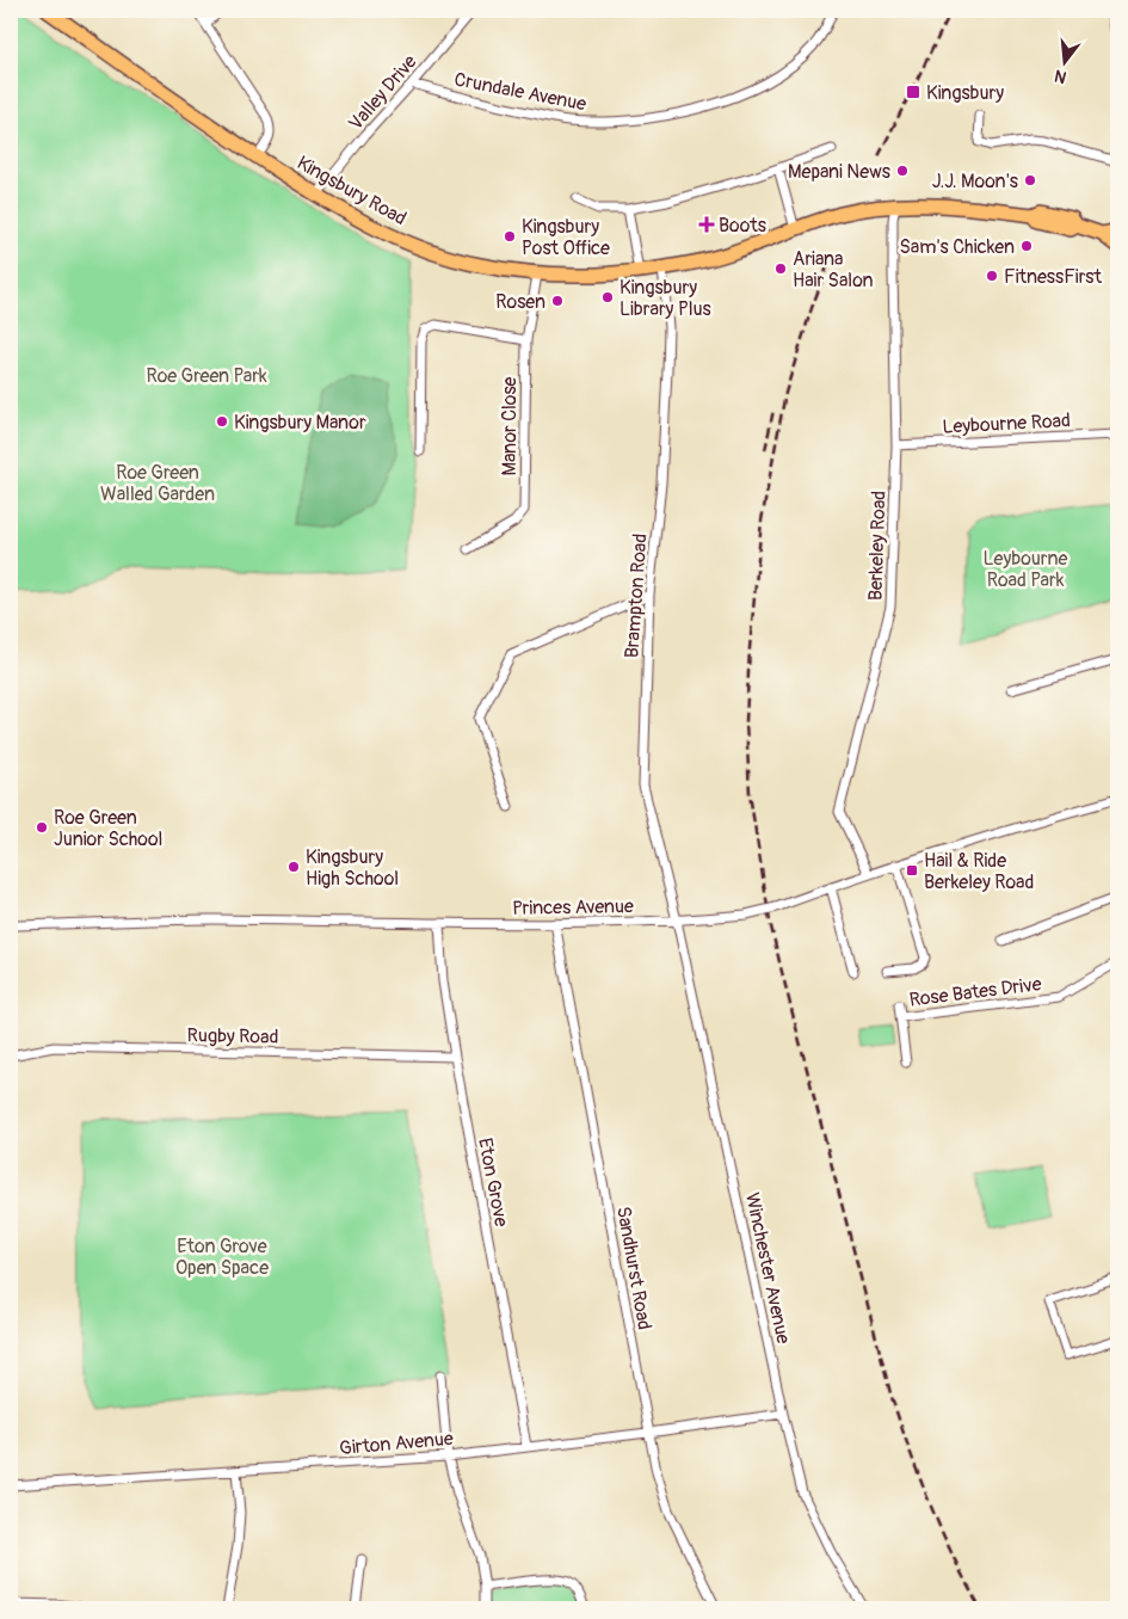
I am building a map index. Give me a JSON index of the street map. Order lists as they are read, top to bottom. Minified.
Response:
{"streets":{"main road":["Kingsbury Road"],"street":["Crundale Avenue","Valley Drive","Leybourne Road","Manor Close","Berkeley Road","Brampton Road","Princes Avenue","Rose Bates Drive","Rugby Road","Eton Grove","Sandhurst Road","Winchester Avenue","Girton Avenue"]},"crossings":[["Crundale Avenue","Valley Drive"],["Valley Drive","Kingsbury Road"],["Kingsbury Road","Manor Close"],["Kingsbury Road","Berkeley Road"],["Kingsbury Road","Brampton Road"],["Leybourne Road","Berkeley Road"],["Berkeley Road","Princes Avenue"],["Brampton Road","Princes Avenue"],["Brampton Road","Winchester Avenue"],["Princes Avenue","Eton Grove"],["Princes Avenue","Sandhurst Road"],["Princes Avenue","Winchester Avenue"],["Rugby Road","Eton Grove"],["Eton Grove","Girton Avenue"],["Sandhurst Road","Girton Avenue"],["Winchester Avenue","Girton Avenue"]],"parks":["Roe Green Park","Roe Green Walled Garden","Leybourne Road Park","Eton Grove Open Space"],"places":{"transit":["Kingsbury","Hail & Ride Berkeley Road"],"other":["Mepani News","J.J. Moon's","Kingsbury Post Office","Sam's Chicken","Ariana Hair Salon","FitnessFirst","Kingsbury Library Plus","Rosen","Kingsbury Manor","Roe Green Junior School","Kingsbury High School"],"health":["Boots"]},"north":"bottom"}
